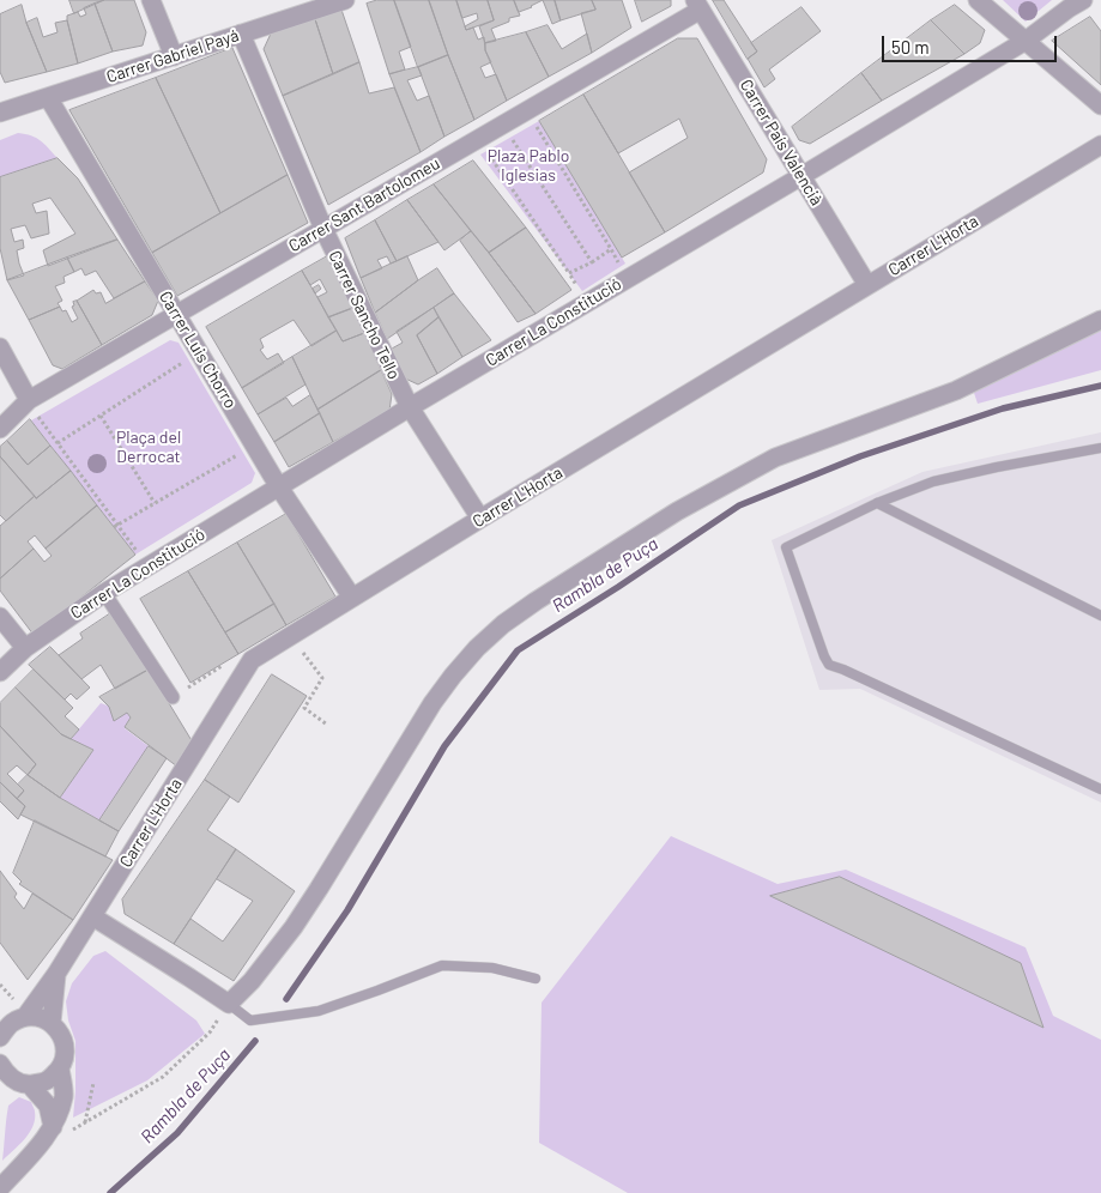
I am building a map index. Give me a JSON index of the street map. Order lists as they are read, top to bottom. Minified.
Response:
{"streets":{"street":["Carrer Gabriel Payá","Carrer País Valencià","Carrer Sant Bartolomeu","Carrer L'Horta","Carrer Sancho Tello","Carrer La Constitució","Carrer Luis Chorro"]},"crossings":[["Carrer Gabriel Payá","Carrer Sancho Tello"],["Carrer Gabriel Payá","Carrer Luis Chorro"],["Carrer País Valencià","Carrer Sant Bartolomeu"],["Carrer País Valencià","Carrer L'Horta"],["Carrer País Valencià","Carrer La Constitució"],["Carrer Sant Bartolomeu","Carrer Sancho Tello"],["Carrer Sant Bartolomeu","Carrer Luis Chorro"],["Carrer L'Horta","Carrer Sancho Tello"],["Carrer L'Horta","Carrer Luis Chorro"],["Carrer Sancho Tello","Carrer La Constitució"],["Carrer La Constitució","Carrer Luis Chorro"]],"water":["Rambla de Puça"],"parks":["Plaza Pablo Iglesias","Plaça del Derrocat"],"scale_bar":"50 m"}
